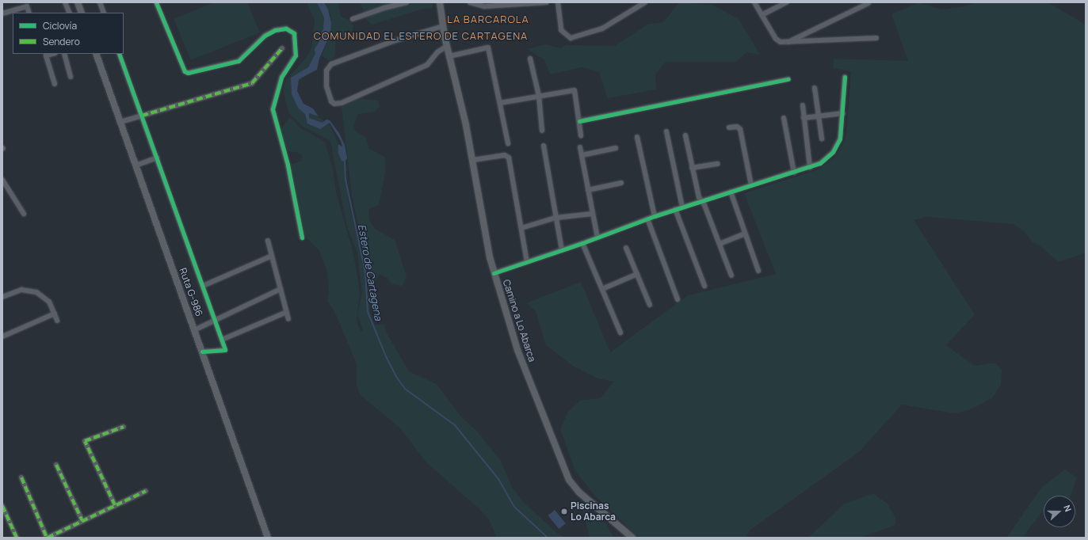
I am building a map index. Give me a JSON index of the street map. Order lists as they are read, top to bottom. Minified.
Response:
{"streets":{"main road":["Ruta G-986","Camino a Lo Abarca"]},"districts":["LA BARCAROLA","COMUNIDAD EL ESTERO DE CARTAGENA"],"water":["Estero de Cartagena"],"places":["Piscinas Lo Abarca"],"legend":["Ciclovía","Sendero"],"north":"right"}
